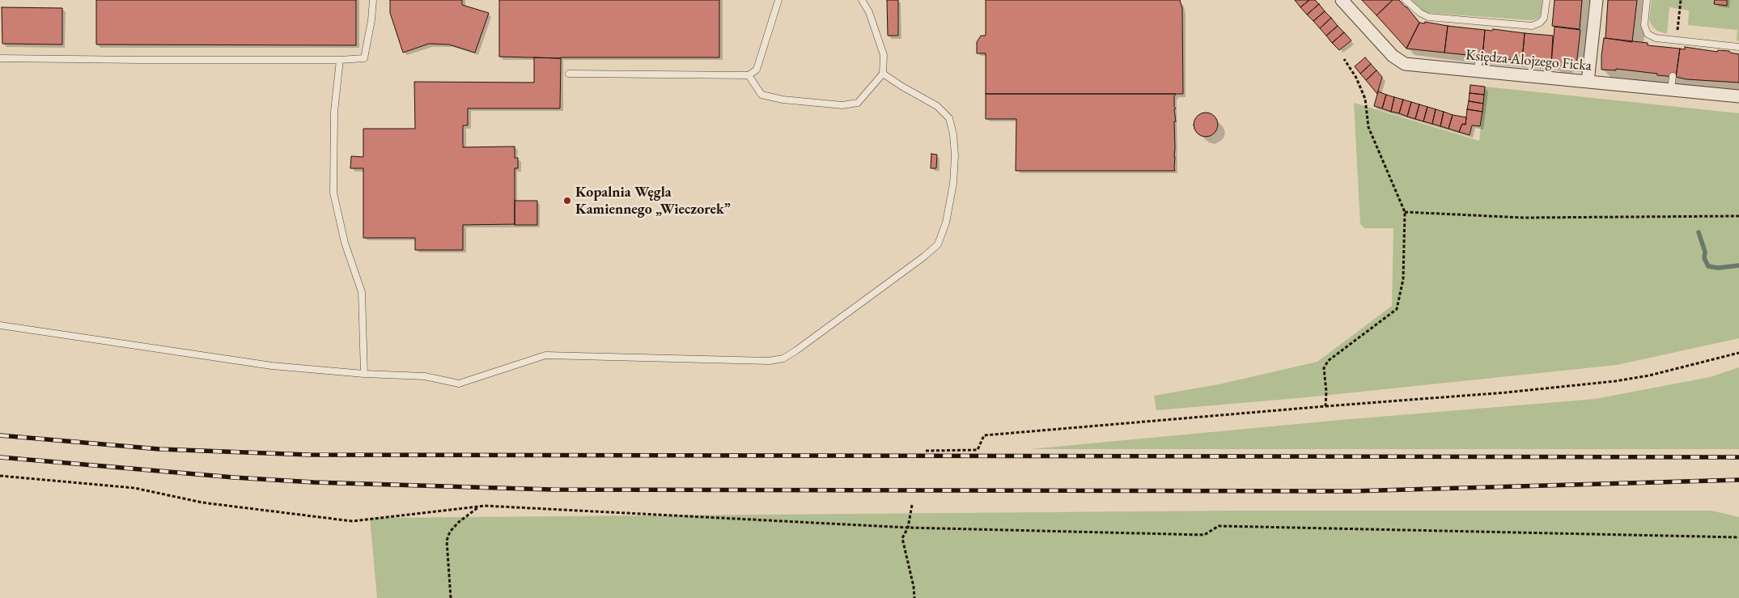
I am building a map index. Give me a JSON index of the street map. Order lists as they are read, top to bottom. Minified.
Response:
{"streets":{"street":["Księdza Alojzego Ficka"]},"places":["Kopalnia Węgla Kamiennego „Wieczorek”"]}
